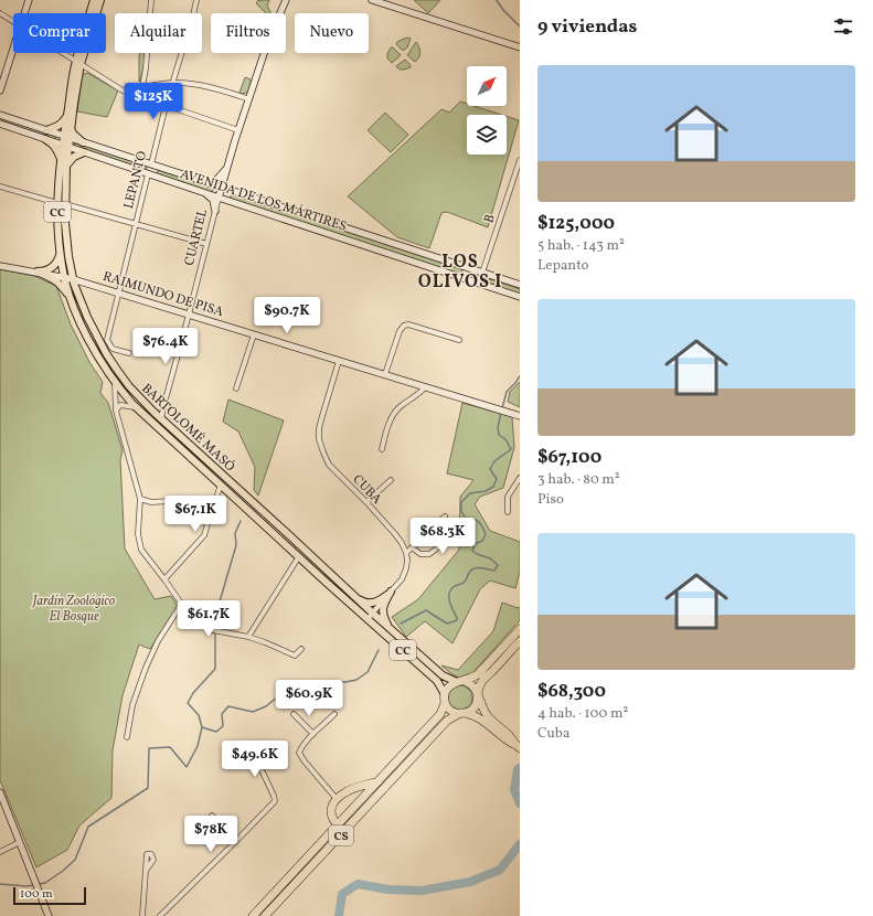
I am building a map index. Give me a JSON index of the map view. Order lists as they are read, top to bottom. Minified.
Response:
{"streets":{"highway":["CC","CS"],"main road":["LEPANTO","AVENIDA DE LOS MÁRTIRES","CUARTEL","RAIMUNDO DE PISA","BARTOLOMÉ MASÓ"],"street":["B","CUBA"]},"crossings":[["LEPANTO","AVENIDA DE LOS MÁRTIRES"],["LEPANTO","RAIMUNDO DE PISA"],["AVENIDA DE LOS MÁRTIRES","CC"],["AVENIDA DE LOS MÁRTIRES","B"],["AVENIDA DE LOS MÁRTIRES","CUARTEL"],["AVENIDA DE LOS MÁRTIRES","BARTOLOMÉ MASÓ"],["CC","BARTOLOMÉ MASÓ"],["CC","CS"],["CUARTEL","RAIMUNDO DE PISA"],["CUARTEL","BARTOLOMÉ MASÓ"],["RAIMUNDO DE PISA","BARTOLOMÉ MASÓ"],["RAIMUNDO DE PISA","CUBA"],["BARTOLOMÉ MASÓ","CS"]],"districts":["LOS OLIVOS I"],"parks":["Jardín Zoológico El Bosque"],"scale_bar":"100 m","north":"top right","page":{"heading":"9 viviendas","chip":["Comprar","Alquilar","Filtros","Nuevo"],"list":[{"name":"$125,000","note":"5 hab. · 143 m² · Lepanto"},{"name":"$67,100","note":"3 hab. · 80 m² · Piso"},{"name":"$68,300","note":"4 hab. · 100 m² · Cuba"}],"price":["$125K","$90.7K","$76.4K","$67.1K","$68.3K","$61.7K","$60.9K","$49.6K","$78K"],"scale":"100 m"}}
